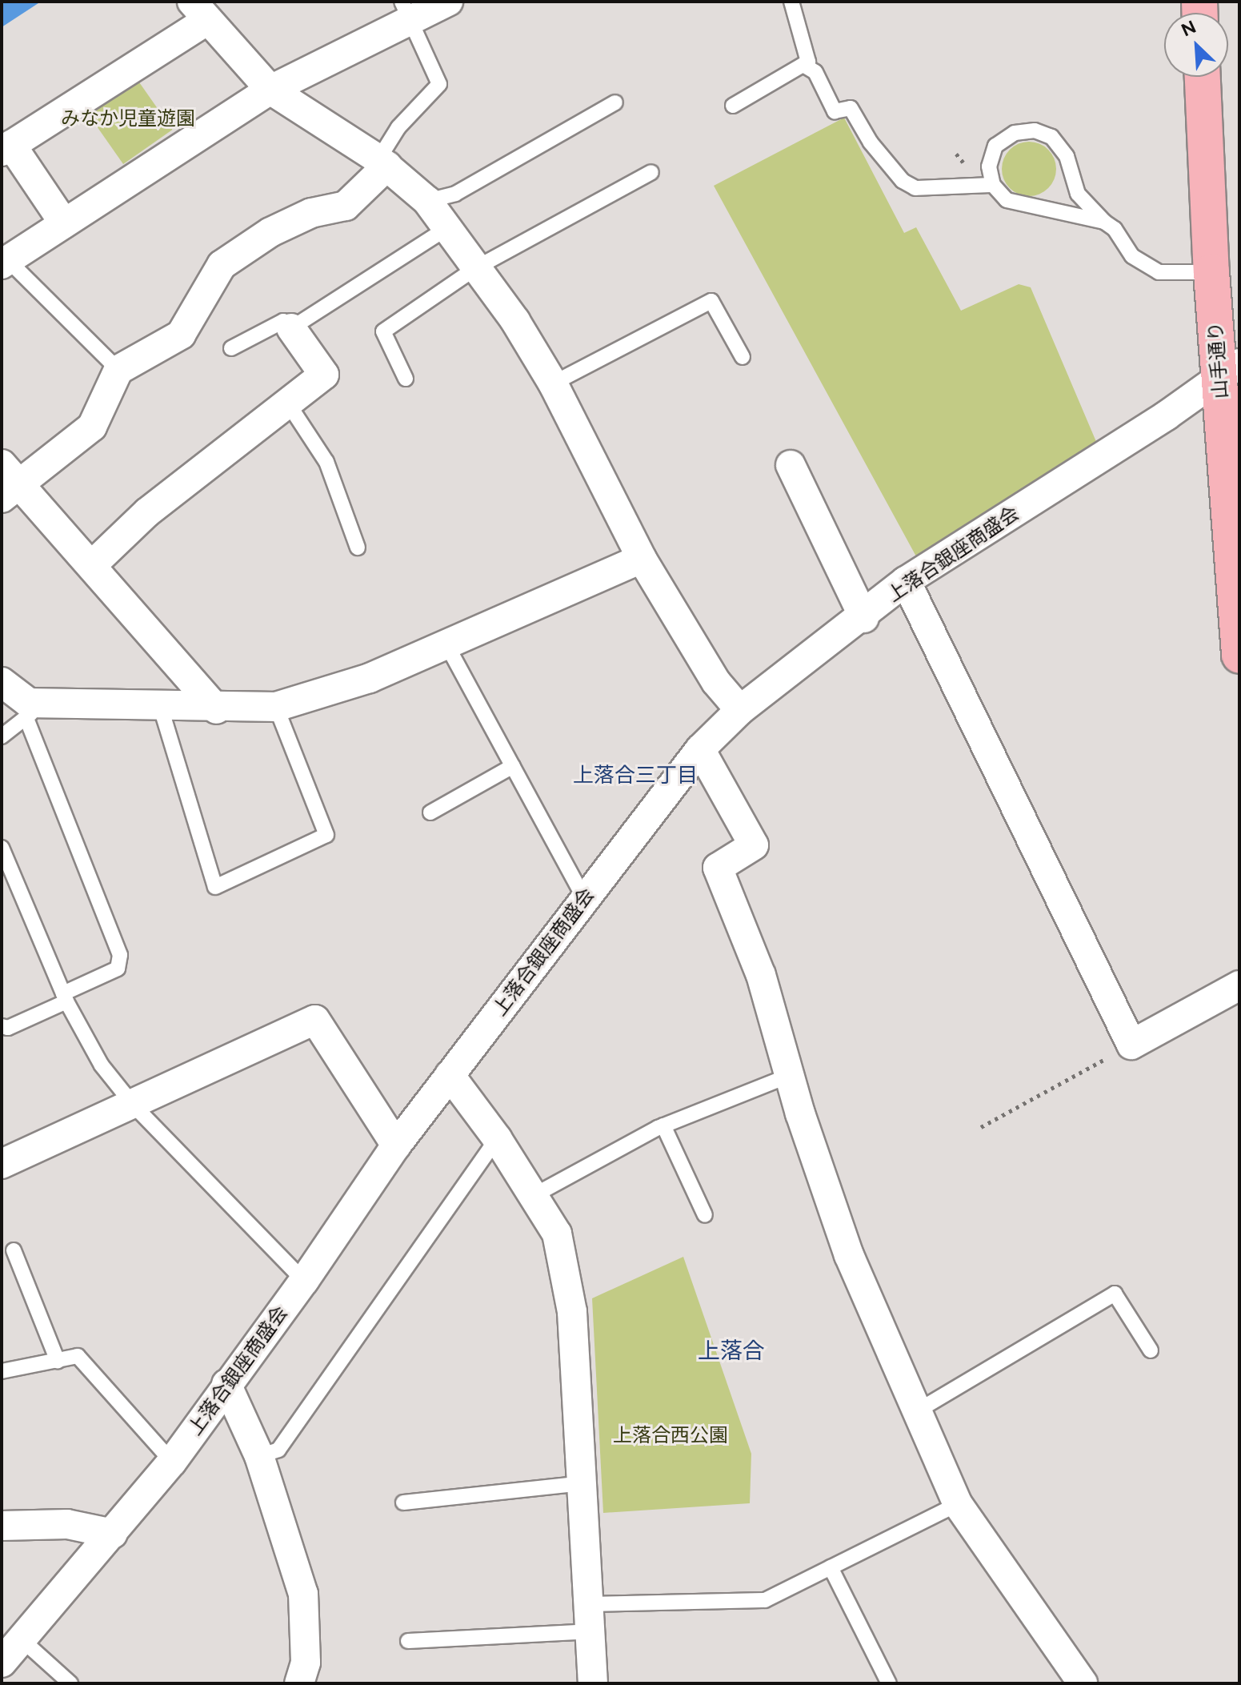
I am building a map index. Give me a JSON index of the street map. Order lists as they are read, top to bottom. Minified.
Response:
{"streets":{"main road":["山手通り"],"street":["上落合銀座商盛会"]},"crossings":[["山手通り","上落合銀座商盛会"]],"districts":["上落合三丁目","上落合"],"parks":["みなか児童遊園","上落合西公園"],"north":"top left"}
